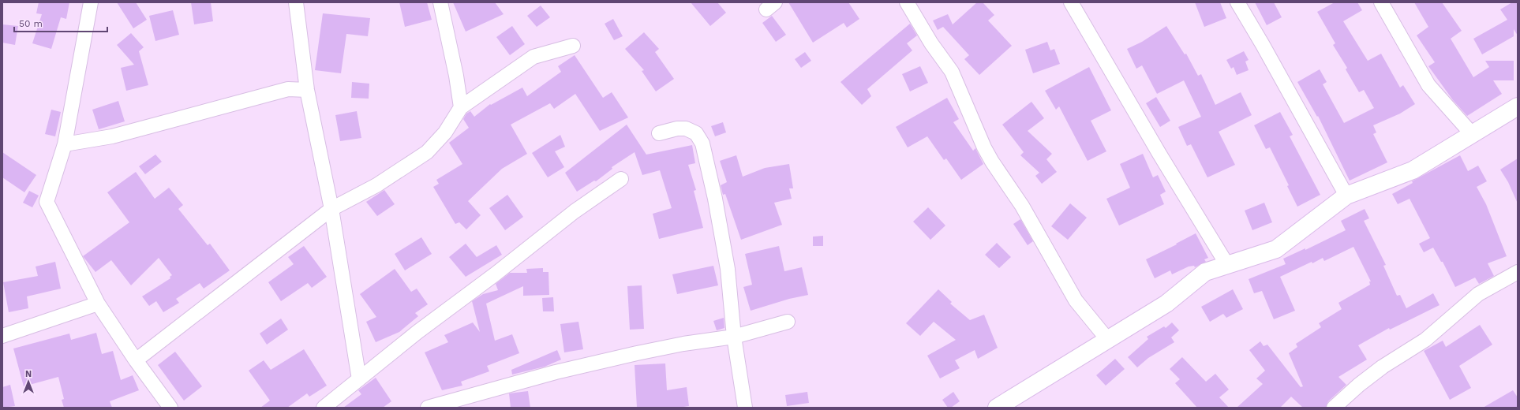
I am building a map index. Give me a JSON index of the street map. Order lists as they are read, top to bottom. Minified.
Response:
{"scale_bar":"50 m","north":"top"}
